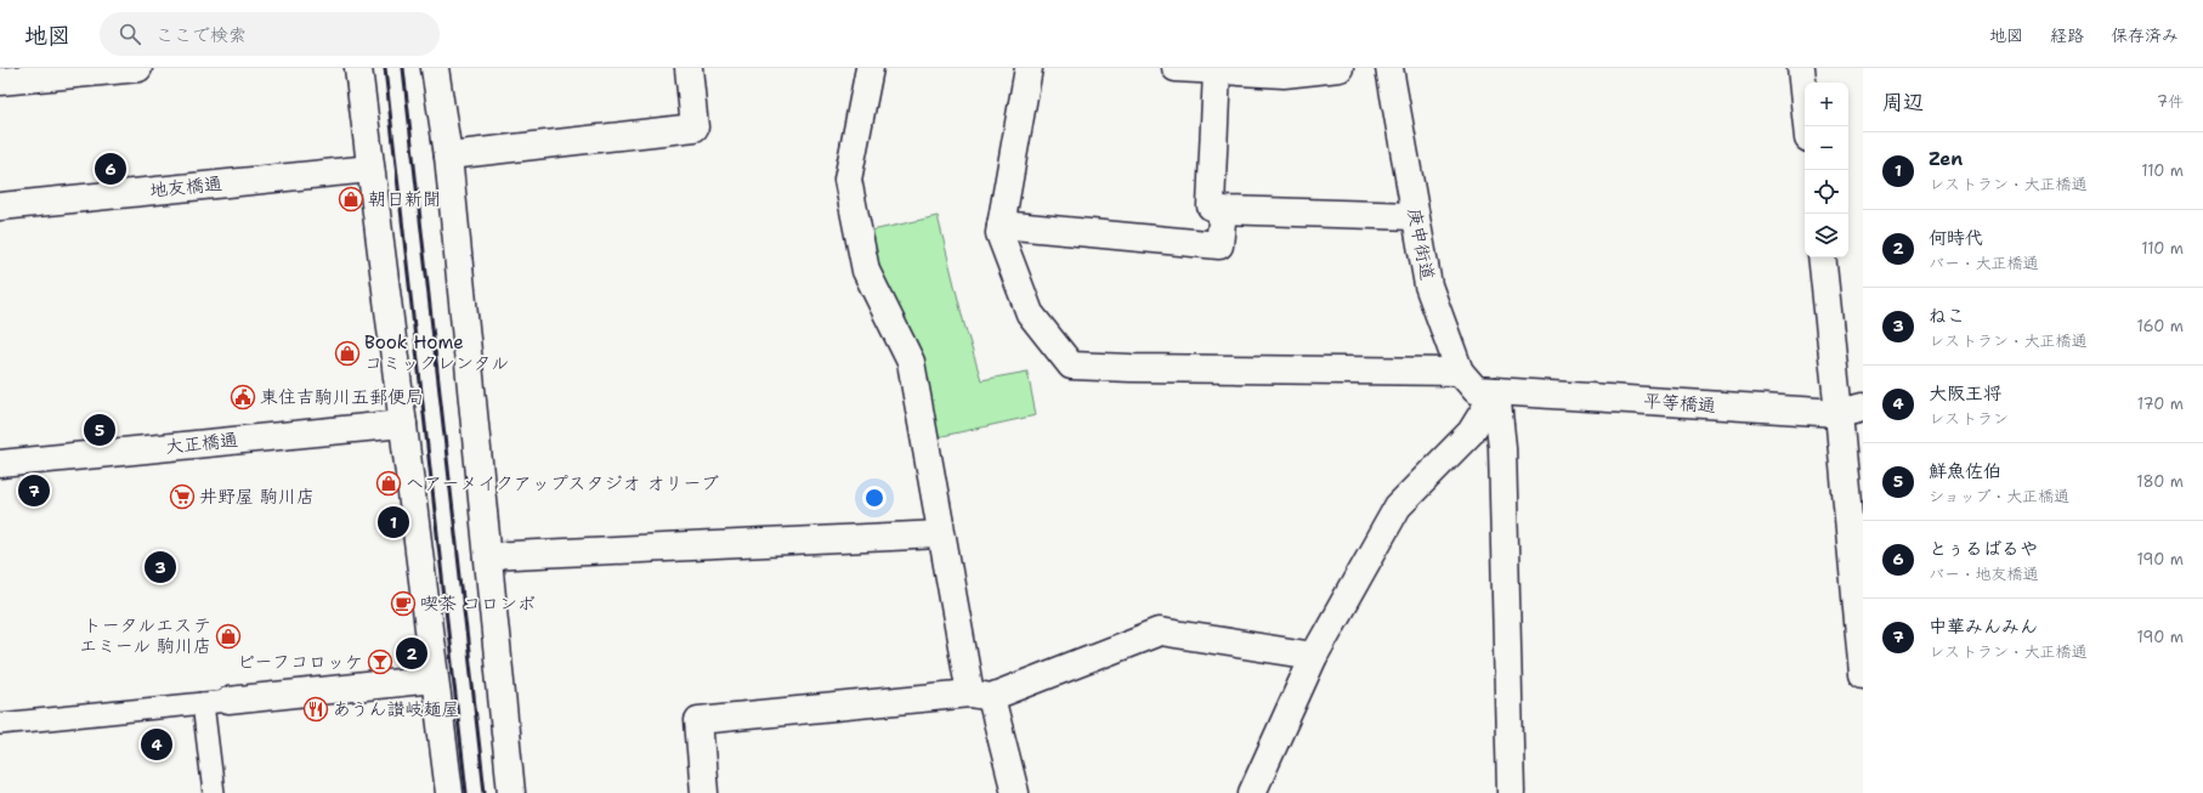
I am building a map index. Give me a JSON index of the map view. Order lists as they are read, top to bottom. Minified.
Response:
{"streets":{"street":["地友橋通","庚申街道","平等橋通","大正橋通"]},"crossings":[["庚申街道","平等橋通"]],"places":{"shop":["朝日新聞","Book Home コミックレンタル","ヘアーメイクアップスタジオ オリーブ","トータルエステ エミール 駒川店"],"public building":["東住吉駒川五郵便局"],"supermarket":["井野屋 駒川店"],"cafe":["喫茶 コロンボ"],"bar":["ビーフコロッケ"],"restaurant":["あうん讃岐麺屋"]},"page":{"header":"地図","search":"ここで検索","nav":["地図","経路","保存済み"],"heading":["周辺","7件"],"map_buttons":["+","−"],"list":[{"mark":"1","name":"Zen","note":"レストラン · 大正橋通","value":"110 m"},{"mark":"2","name":"何時代","note":"バー · 大正橋通","value":"110 m"},{"mark":"3","name":"ねこ","note":"レストラン · 大正橋通","value":"160 m"},{"mark":"4","name":"大阪王将","note":"レストラン","value":"170 m"},{"mark":"5","name":"鮮魚佐伯","note":"ショップ · 大正橋通","value":"180 m"},{"mark":"6","name":"とぅるばるや","note":"バー · 地友橋通","value":"190 m"},{"mark":"7","name":"中華みんみん","note":"レストラン · 大正橋通","value":"190 m"}],"pins":["6","5","7","1","3","2","4"]}}
